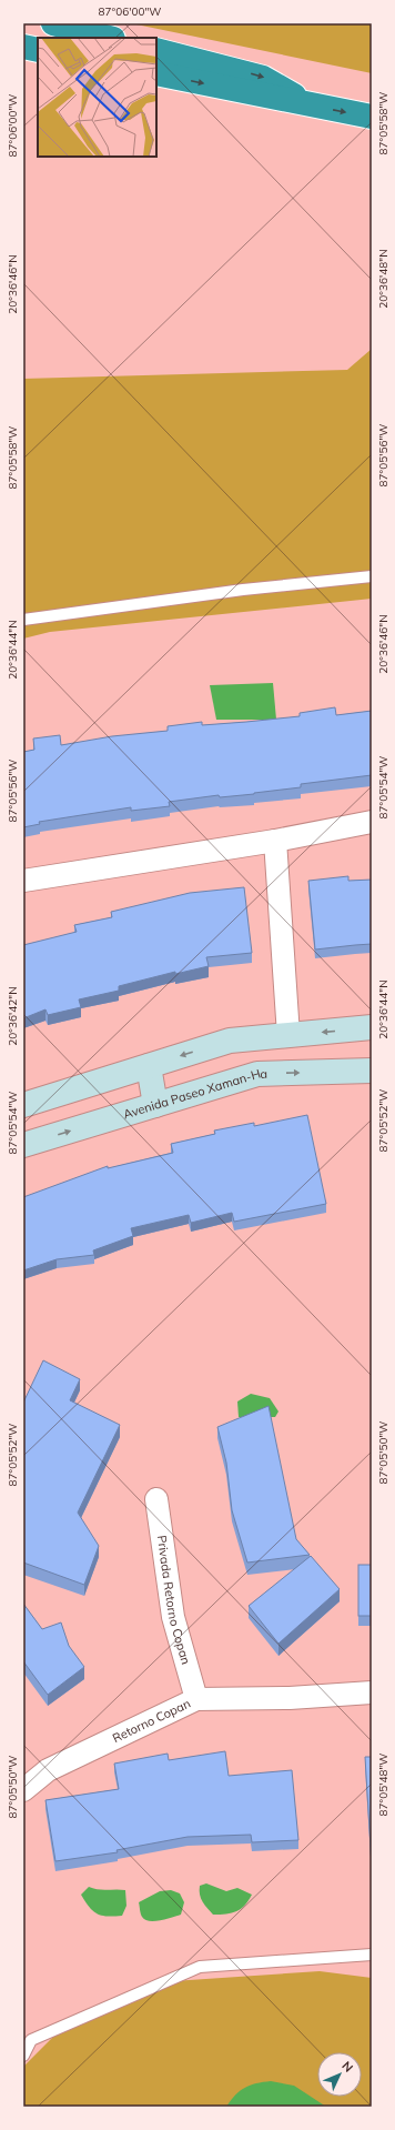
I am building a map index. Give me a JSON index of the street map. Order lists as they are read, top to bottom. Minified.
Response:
{"streets":{"main road":["Avenida Paseo Xaman-Ha"],"street":["Privada Retorno Copan","Retorno Copan"]},"crossings":[["Privada Retorno Copan","Retorno Copan"]],"north":"top right","coordinates":["87°06'00\"W","87°05'58\"W","20°36'48\"N","20°36'46\"N","87°05'56\"W","20°36'44\"N","87°05'54\"W","20°36'42\"N","87°05'52\"W","87°05'50\"W","87°05'48\"W"]}
